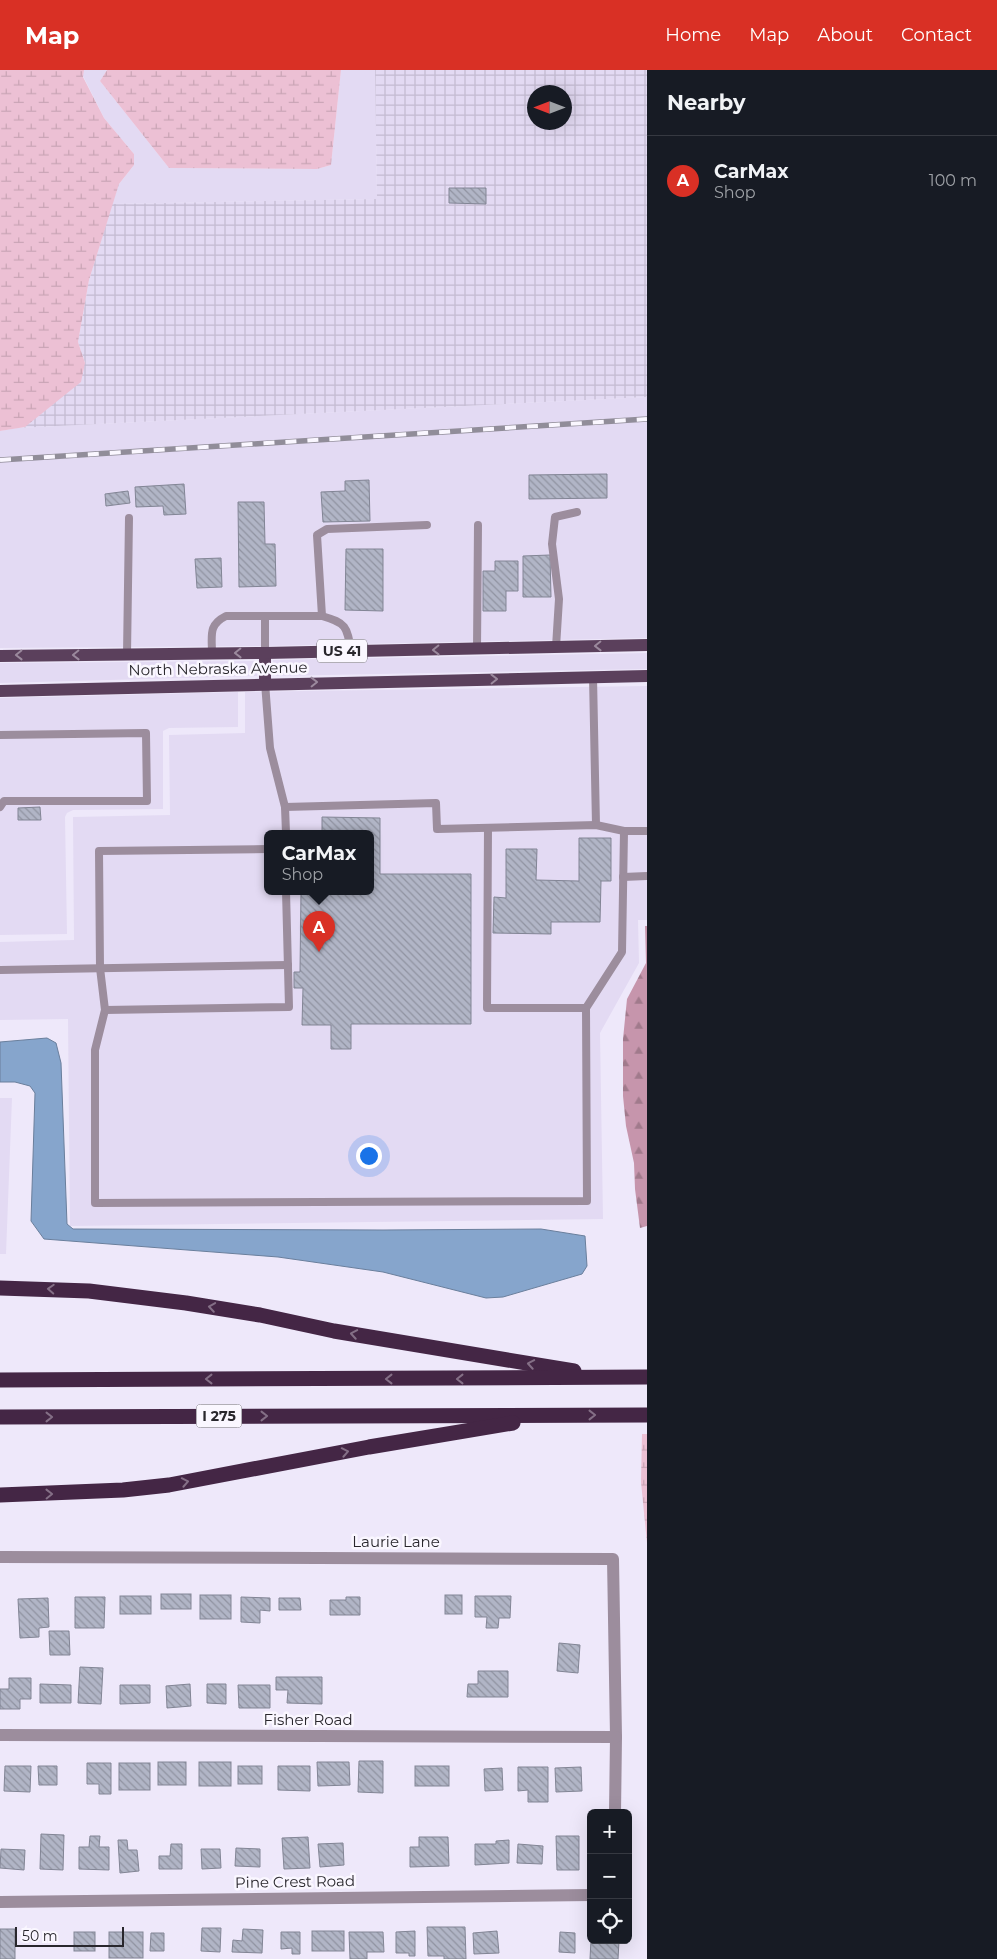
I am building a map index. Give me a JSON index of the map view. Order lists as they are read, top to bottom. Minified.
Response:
{"streets":{"highway":["I 275"],"main road":["US 41","North Nebraska Avenue"],"street":["Laurie Lane","Fisher Road","Pine Crest Road"]},"crossings":[["Laurie Lane","Fisher Road"]],"scale_bar":"50 m","north":"left","page":{"header":"Map","nav":["Home","Map","About","Contact"],"heading":"Nearby","list":[{"mark":"A","name":"CarMax","note":"Shop","value":"100 m"}],"popup":["CarMax","Shop"],"pins":"A","map_buttons":["+","−"],"scale":"50 m"}}
